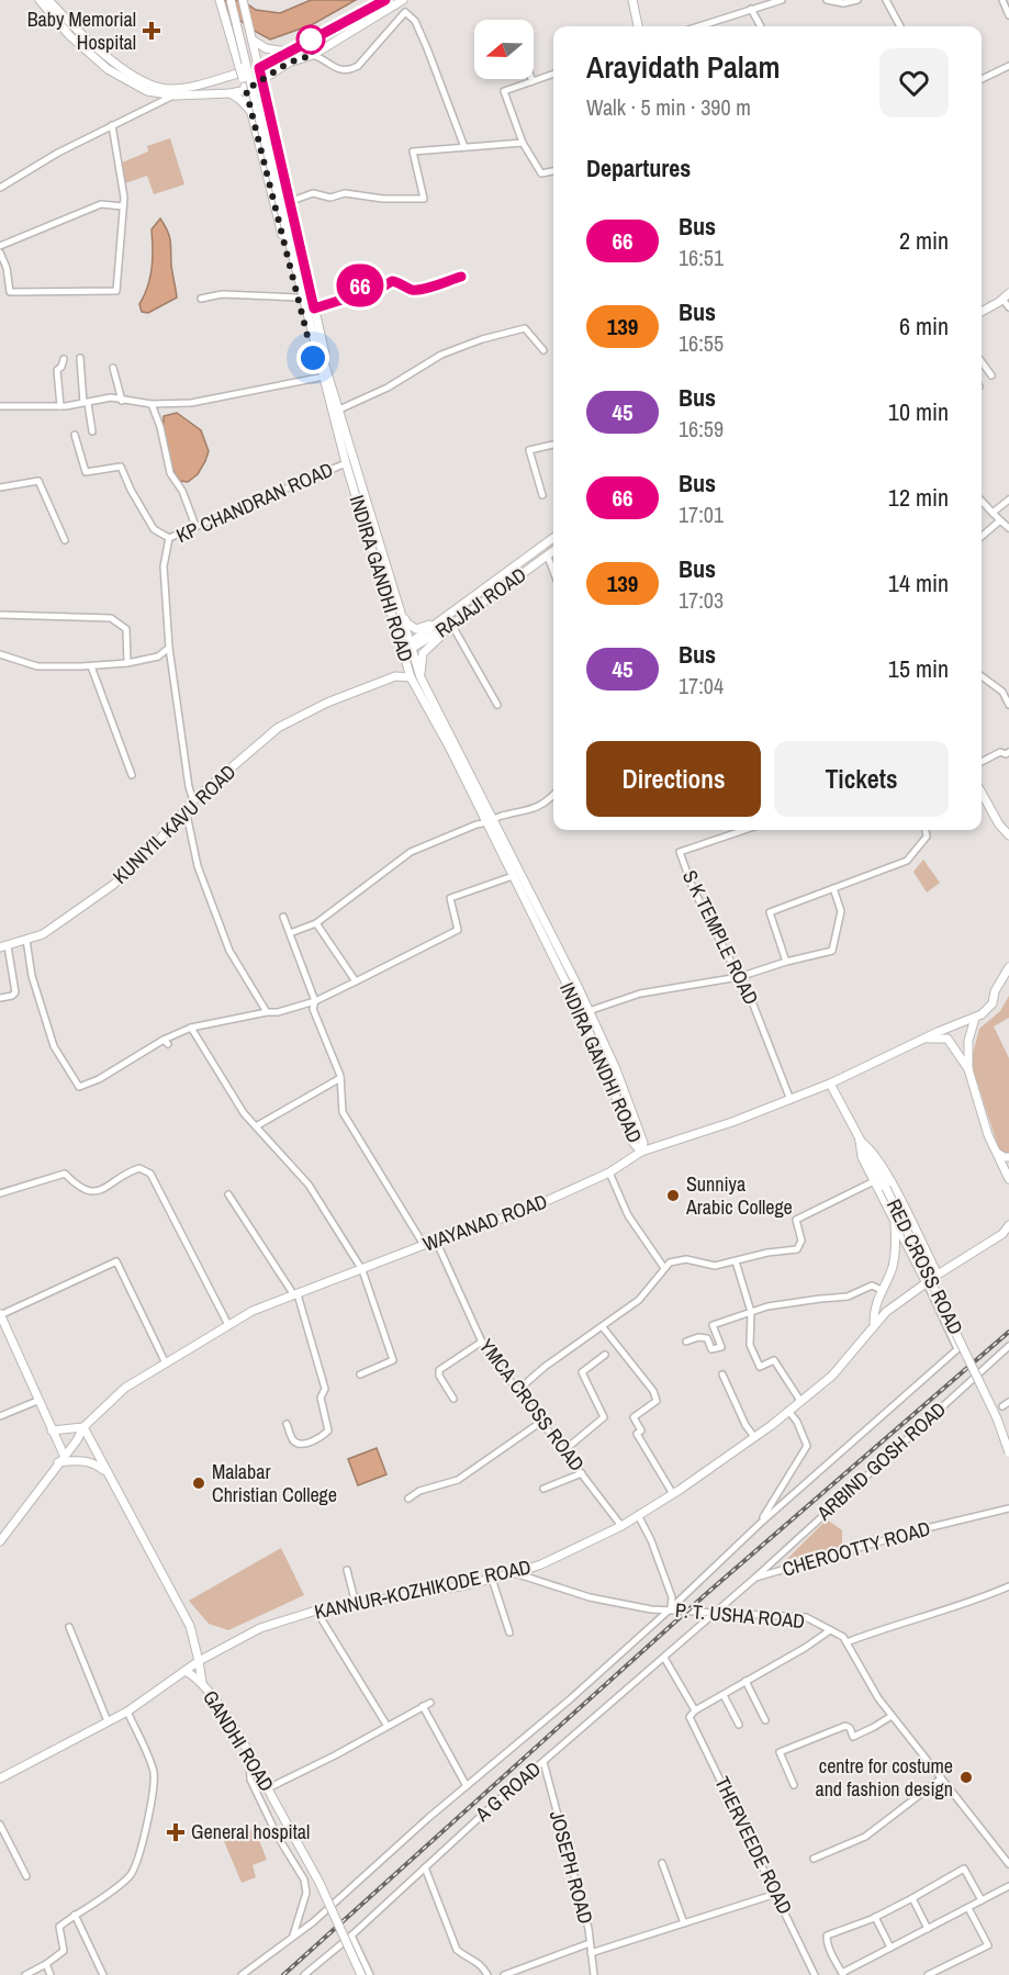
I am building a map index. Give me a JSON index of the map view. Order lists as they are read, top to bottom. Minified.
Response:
{"streets":{"main road":["INDIRA GANDHI ROAD","RAJAJI ROAD","KUNIYIL KAVU ROAD","WAYANAD ROAD","RED CROSS ROAD","KANNUR-KOZHIKODE ROAD","GANDHI ROAD"],"street":["KP CHANDRAN ROAD","S K TEMPLE ROAD","YMCA CROSS ROAD","ARBIND GOSH ROAD","CHEROOTTY ROAD","P. T. USHA ROAD","A G ROAD","THERVEEDE ROAD","JOSEPH ROAD"]},"crossings":[["KP CHANDRAN ROAD","INDIRA GANDHI ROAD"],["KP CHANDRAN ROAD","KUNIYIL KAVU ROAD"],["INDIRA GANDHI ROAD","RAJAJI ROAD"],["INDIRA GANDHI ROAD","KUNIYIL KAVU ROAD"],["INDIRA GANDHI ROAD","WAYANAD ROAD"],["S K TEMPLE ROAD","WAYANAD ROAD"],["WAYANAD ROAD","RED CROSS ROAD"],["WAYANAD ROAD","YMCA CROSS ROAD"],["WAYANAD ROAD","GANDHI ROAD"],["YMCA CROSS ROAD","KANNUR-KOZHIKODE ROAD"],["ARBIND GOSH ROAD","CHEROOTTY ROAD"],["CHEROOTTY ROAD","P. T. USHA ROAD"],["CHEROOTTY ROAD","A G ROAD"],["KANNUR-KOZHIKODE ROAD","P. T. USHA ROAD"],["KANNUR-KOZHIKODE ROAD","GANDHI ROAD"],["P. T. USHA ROAD","A G ROAD"],["A G ROAD","JOSEPH ROAD"]],"places":{"health":["Baby Memorial Hospital","General hospital"],"other":["Sunniya Arabic College","Malabar Christian College","centre for costume and fashion design"]},"lines":["bus line 66"],"north":"left","page":{"on_map":"66","heading":[["Arayidath Palam","Walk · 5 min · 390 m"],"Departures"],"list":[{"mark":"66","name":"Bus","note":"16:51","value":"2 min"},{"mark":"139","name":"Bus","note":"16:55","value":"6 min"},{"mark":"45","name":"Bus","note":"16:59","value":"10 min"},{"mark":"66","name":"Bus","note":"17:01","value":"12 min"},{"mark":"139","name":"Bus","note":"17:03","value":"14 min"},{"mark":"45","name":"Bus","note":"17:04","value":"15 min"}],"buttons":["Directions","Tickets"]}}
